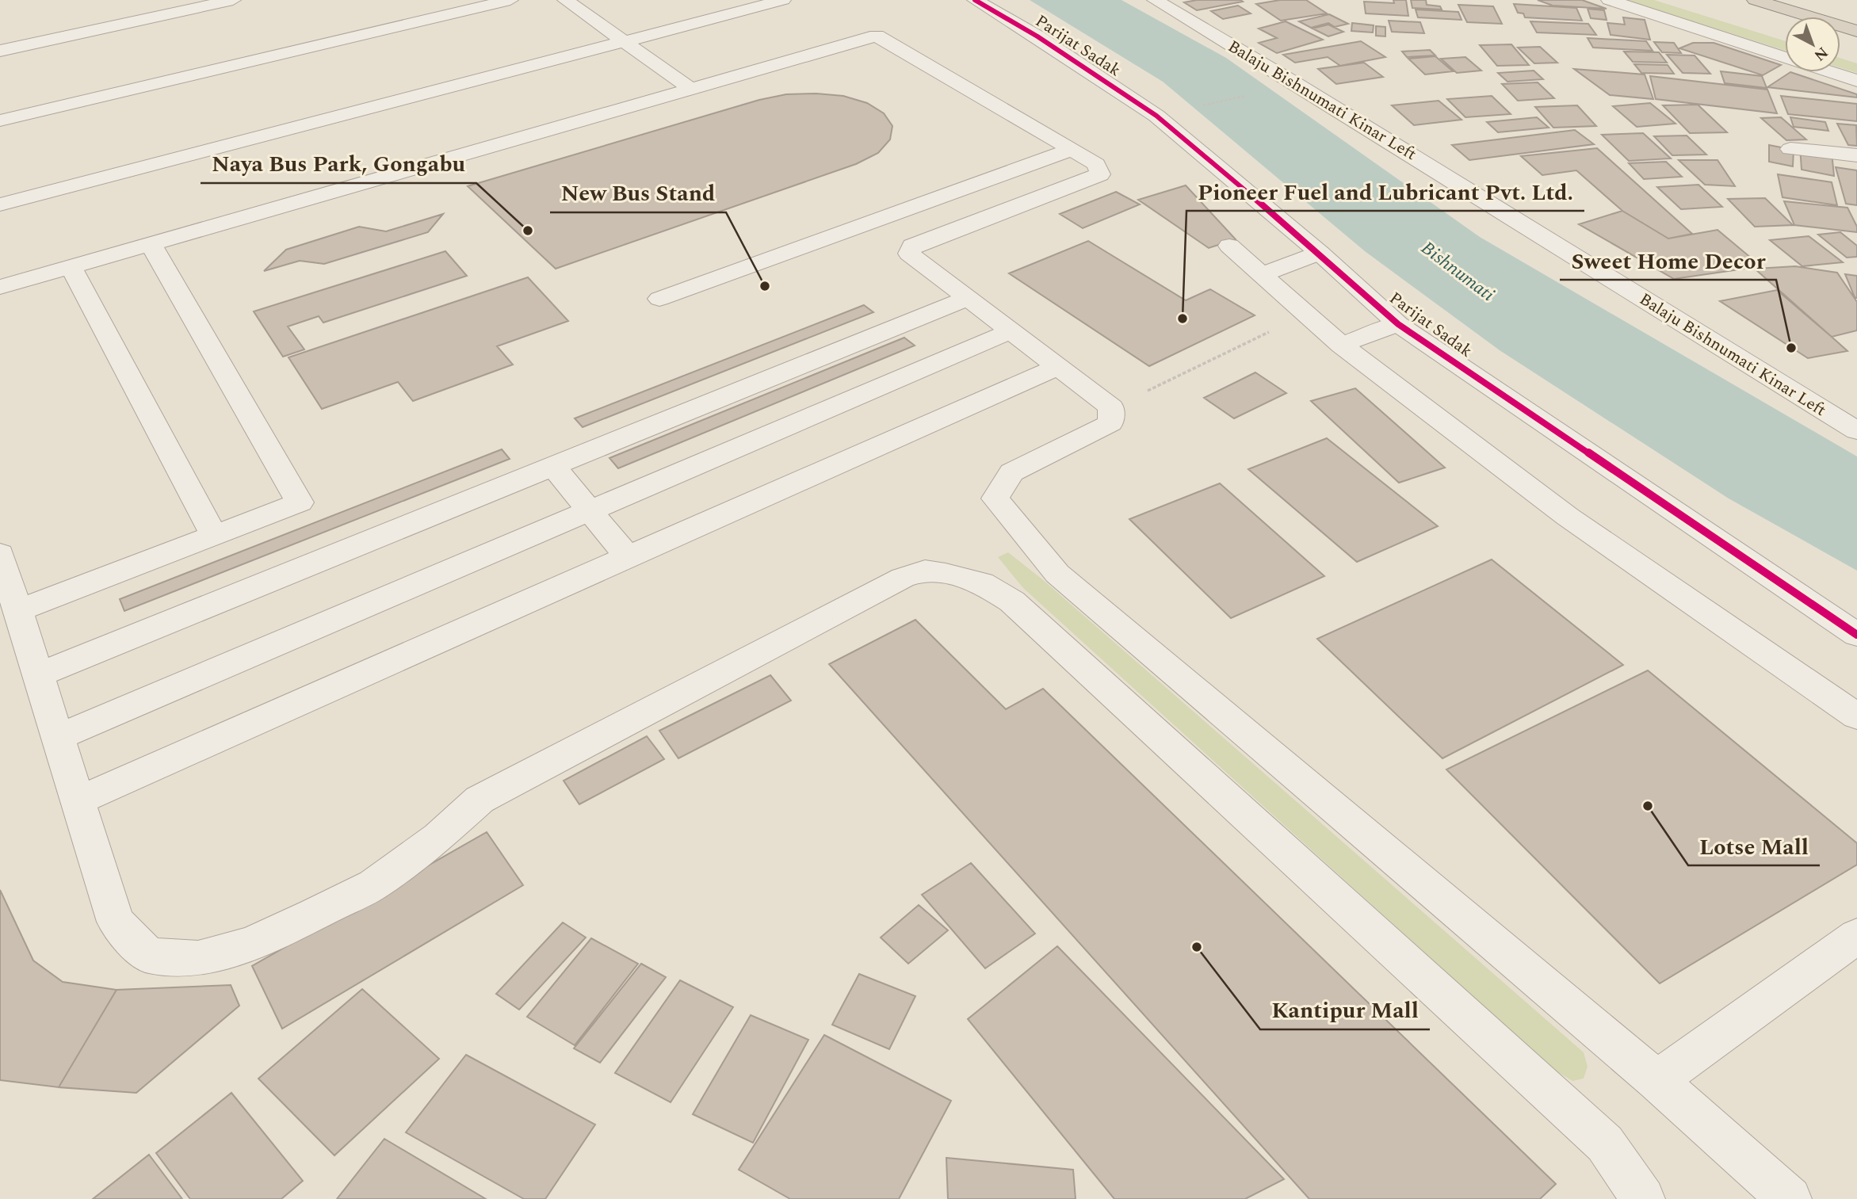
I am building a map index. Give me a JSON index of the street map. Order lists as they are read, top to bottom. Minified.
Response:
{"streets":{"street":["Parijat Sadak","Balaju Bishnumati Kinar Left"]},"water":["Bishnumati"],"places":["Naya Bus Park, Gongabu","New Bus Stand","Pioneer Fuel and Lubricant Pvt. Ltd.","Sweet Home Decor","Lotse Mall","Kantipur Mall"],"north":"bottom right"}
